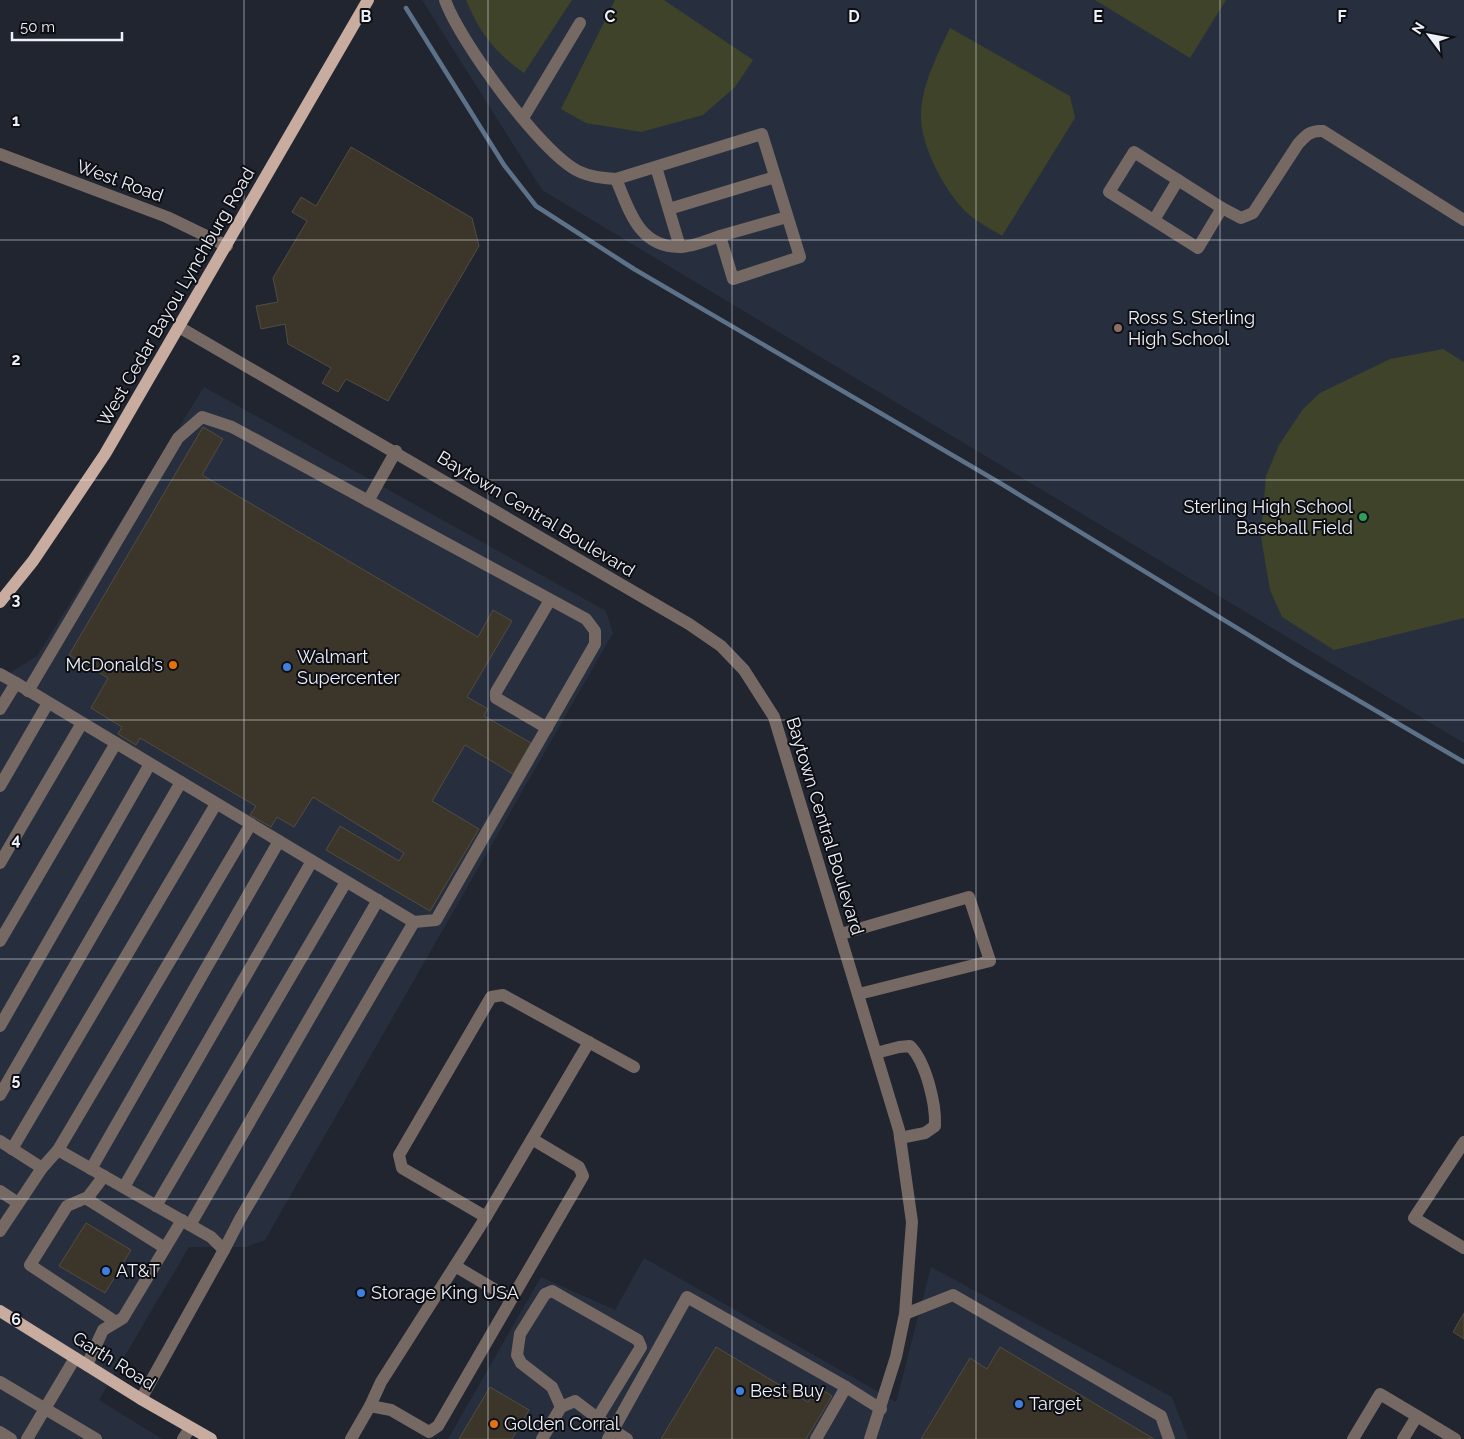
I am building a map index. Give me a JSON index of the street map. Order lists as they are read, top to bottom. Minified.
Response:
{"streets":{"main road":["West Cedar Bayou Lynchburg Road","Garth Road"],"street":["West Road","Baytown Central Boulevard"]},"crossings":[["West Road","West Cedar Bayou Lynchburg Road"],["West Cedar Bayou Lynchburg Road","Baytown Central Boulevard"]],"places":["Ross S. Sterling High School","Sterling High School Baseball Field","McDonald's","Walmart Supercenter","AT&T","Storage King USA","Best Buy","Target","Golden Corral"],"scale_bar":"50 m","north":"top left","grid":{"columns":["B","C","D","E","F"],"rows":["1","2","3","4","5","6"]}}
